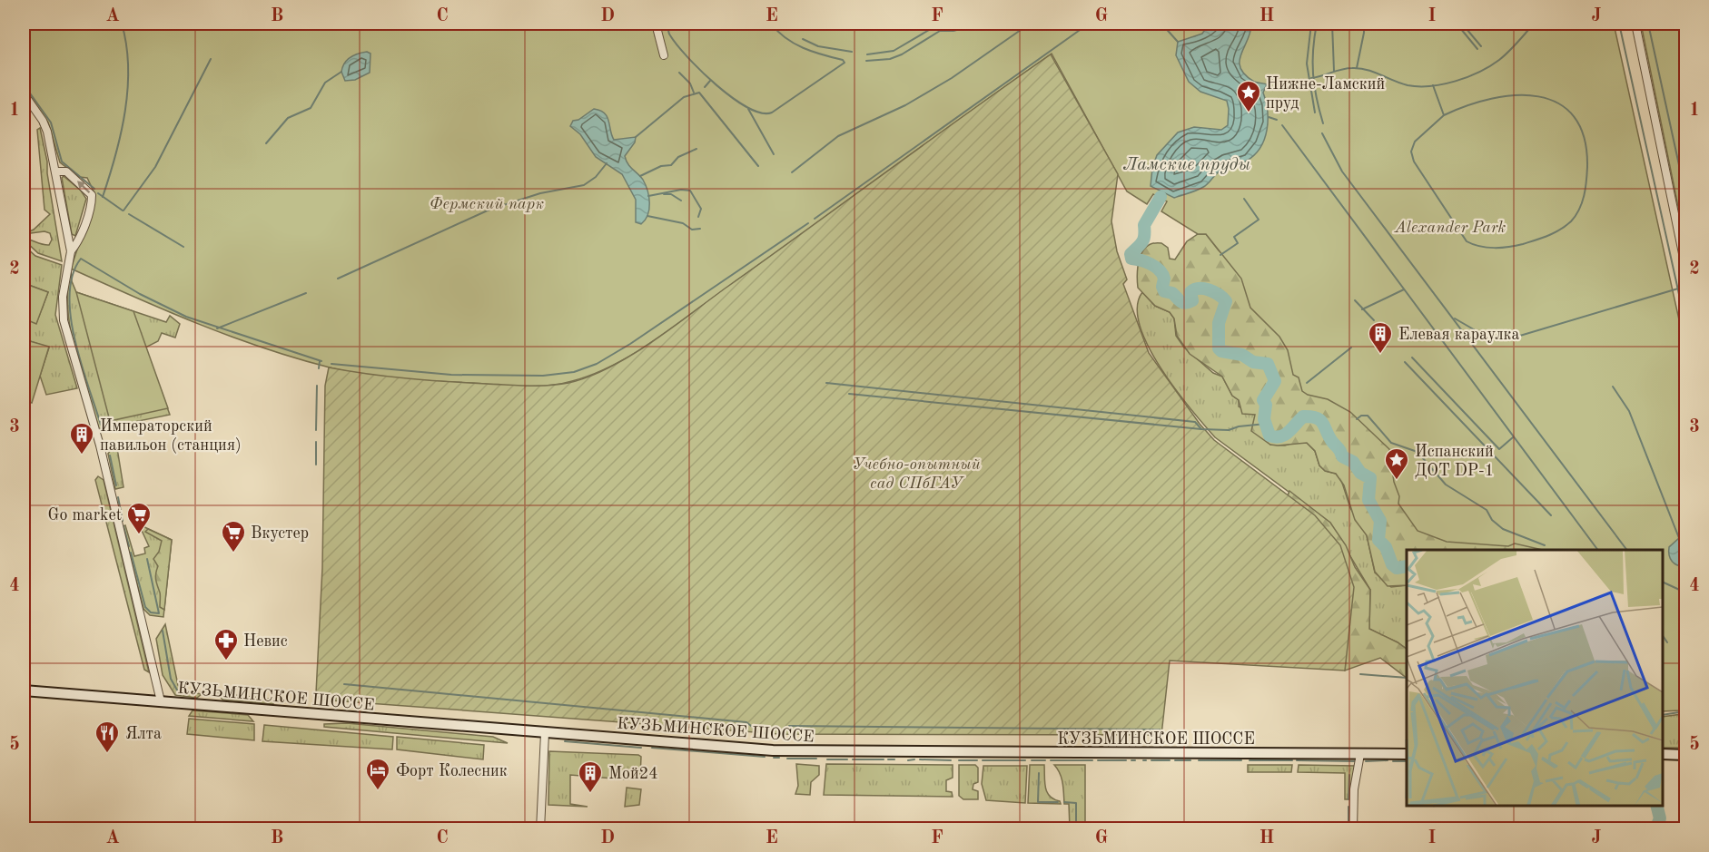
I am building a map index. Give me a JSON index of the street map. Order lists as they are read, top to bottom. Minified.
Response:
{"streets":{"main road":["КУЗЬМИНСКОЕ ШОССЕ"]},"water":["Ламские пруды"],"parks":["Фермский парк","Alexander Park","Учебно-опытный сад СПбГАУ"],"places":{"place":["Нижне-Ламский пруд","Испанский ДОТ DP-1"],"building":["Елевая караулка","Императорский павильон (станция)","Мой24"],"supermarket":["Go market","Вкустер"],"pharmacy":["Невис"],"restaurant":["Ялта"],"hotel":["Форт Колесник"]},"grid":{"columns":["A","B","C","D","E","F","G","H","I","J"],"rows":["1","2","3","4","5"]}}
